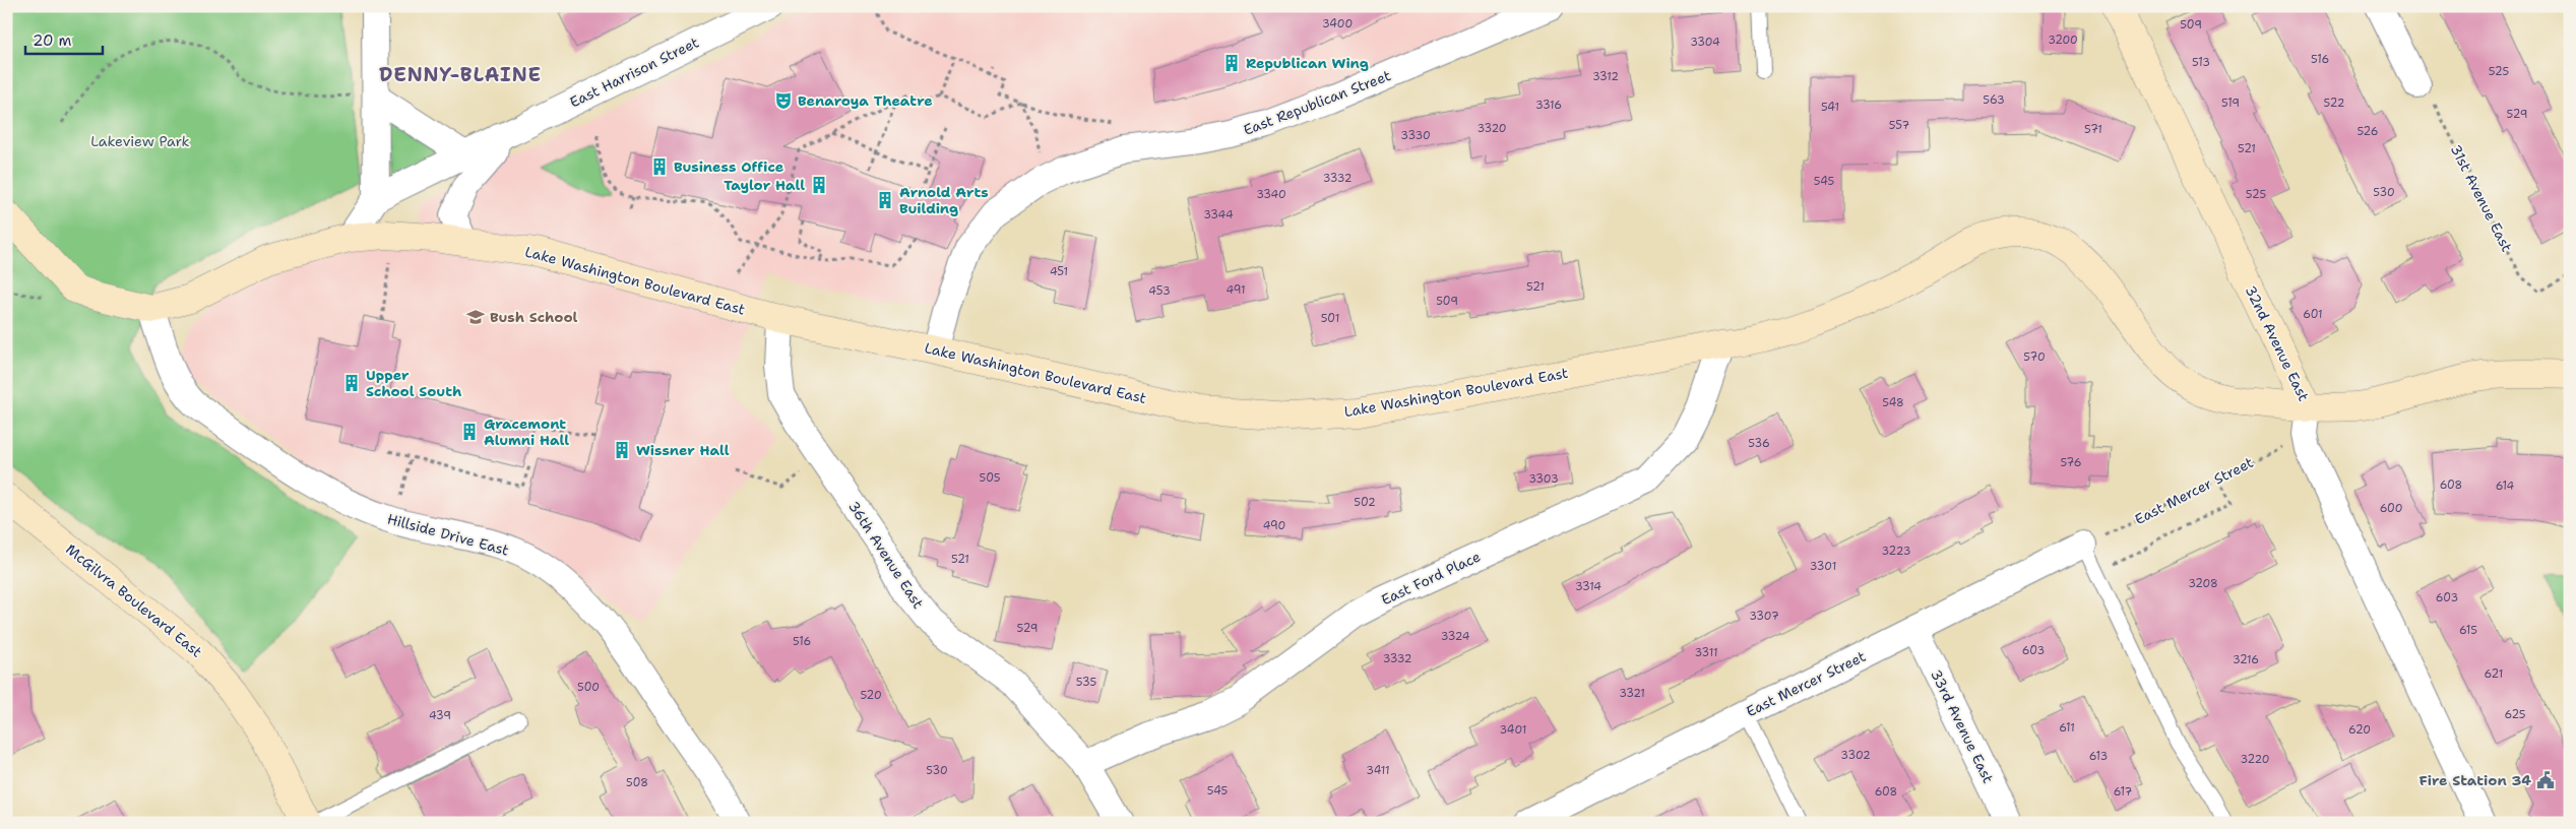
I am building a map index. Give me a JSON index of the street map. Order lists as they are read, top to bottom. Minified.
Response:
{"streets":{"main road":["Lake Washington Boulevard East","32nd Avenue East","McGilvra Boulevard East"],"street":["East Harrison Street","East Republican Street","East Mercer Street","Hillside Drive East","36th Avenue East","East Ford Place","33rd Avenue East"],"path":["31st Avenue East"]},"crossings":[["East Harrison Street","Lake Washington Boulevard East"],["East Republican Street","Lake Washington Boulevard East"],["Lake Washington Boulevard East","32nd Avenue East"],["Lake Washington Boulevard East","Hillside Drive East"],["Lake Washington Boulevard East","36th Avenue East"],["Lake Washington Boulevard East","East Ford Place"],["East Mercer Street","33rd Avenue East"],["36th Avenue East","East Ford Place"]],"districts":["DENNY-BLAINE"],"parks":["Lakeview Park"],"places":{"building":["Republican Wing","Business Office","Taylor Hall","Arnold Arts Building","Upper School South","Gracemont Alumni Hall","Wissner Hall"],"theatre":["Benaroya Theatre"],"school or university":["Bush School"],"public building":["Fire Station 34"]},"house_numbers":["3400","509","3200","3304","516","513","525","3312","563","519","522","3316","541","529","557","3320","571","526","3330","521","3332","545","530","3340","525","3344","451","521","491","453","509","601","501","570","548","536","576","505","3303","608","614","502","600","490","3223","521","3301","3208","3314","603","3307","529","615","3324","516","603","3311","3332","3216","621","535","500","3321","520","625","439","611","3401","620","3302","613","3220","530","3411","508","545","608","617"],"scale_bar":"20 m"}
